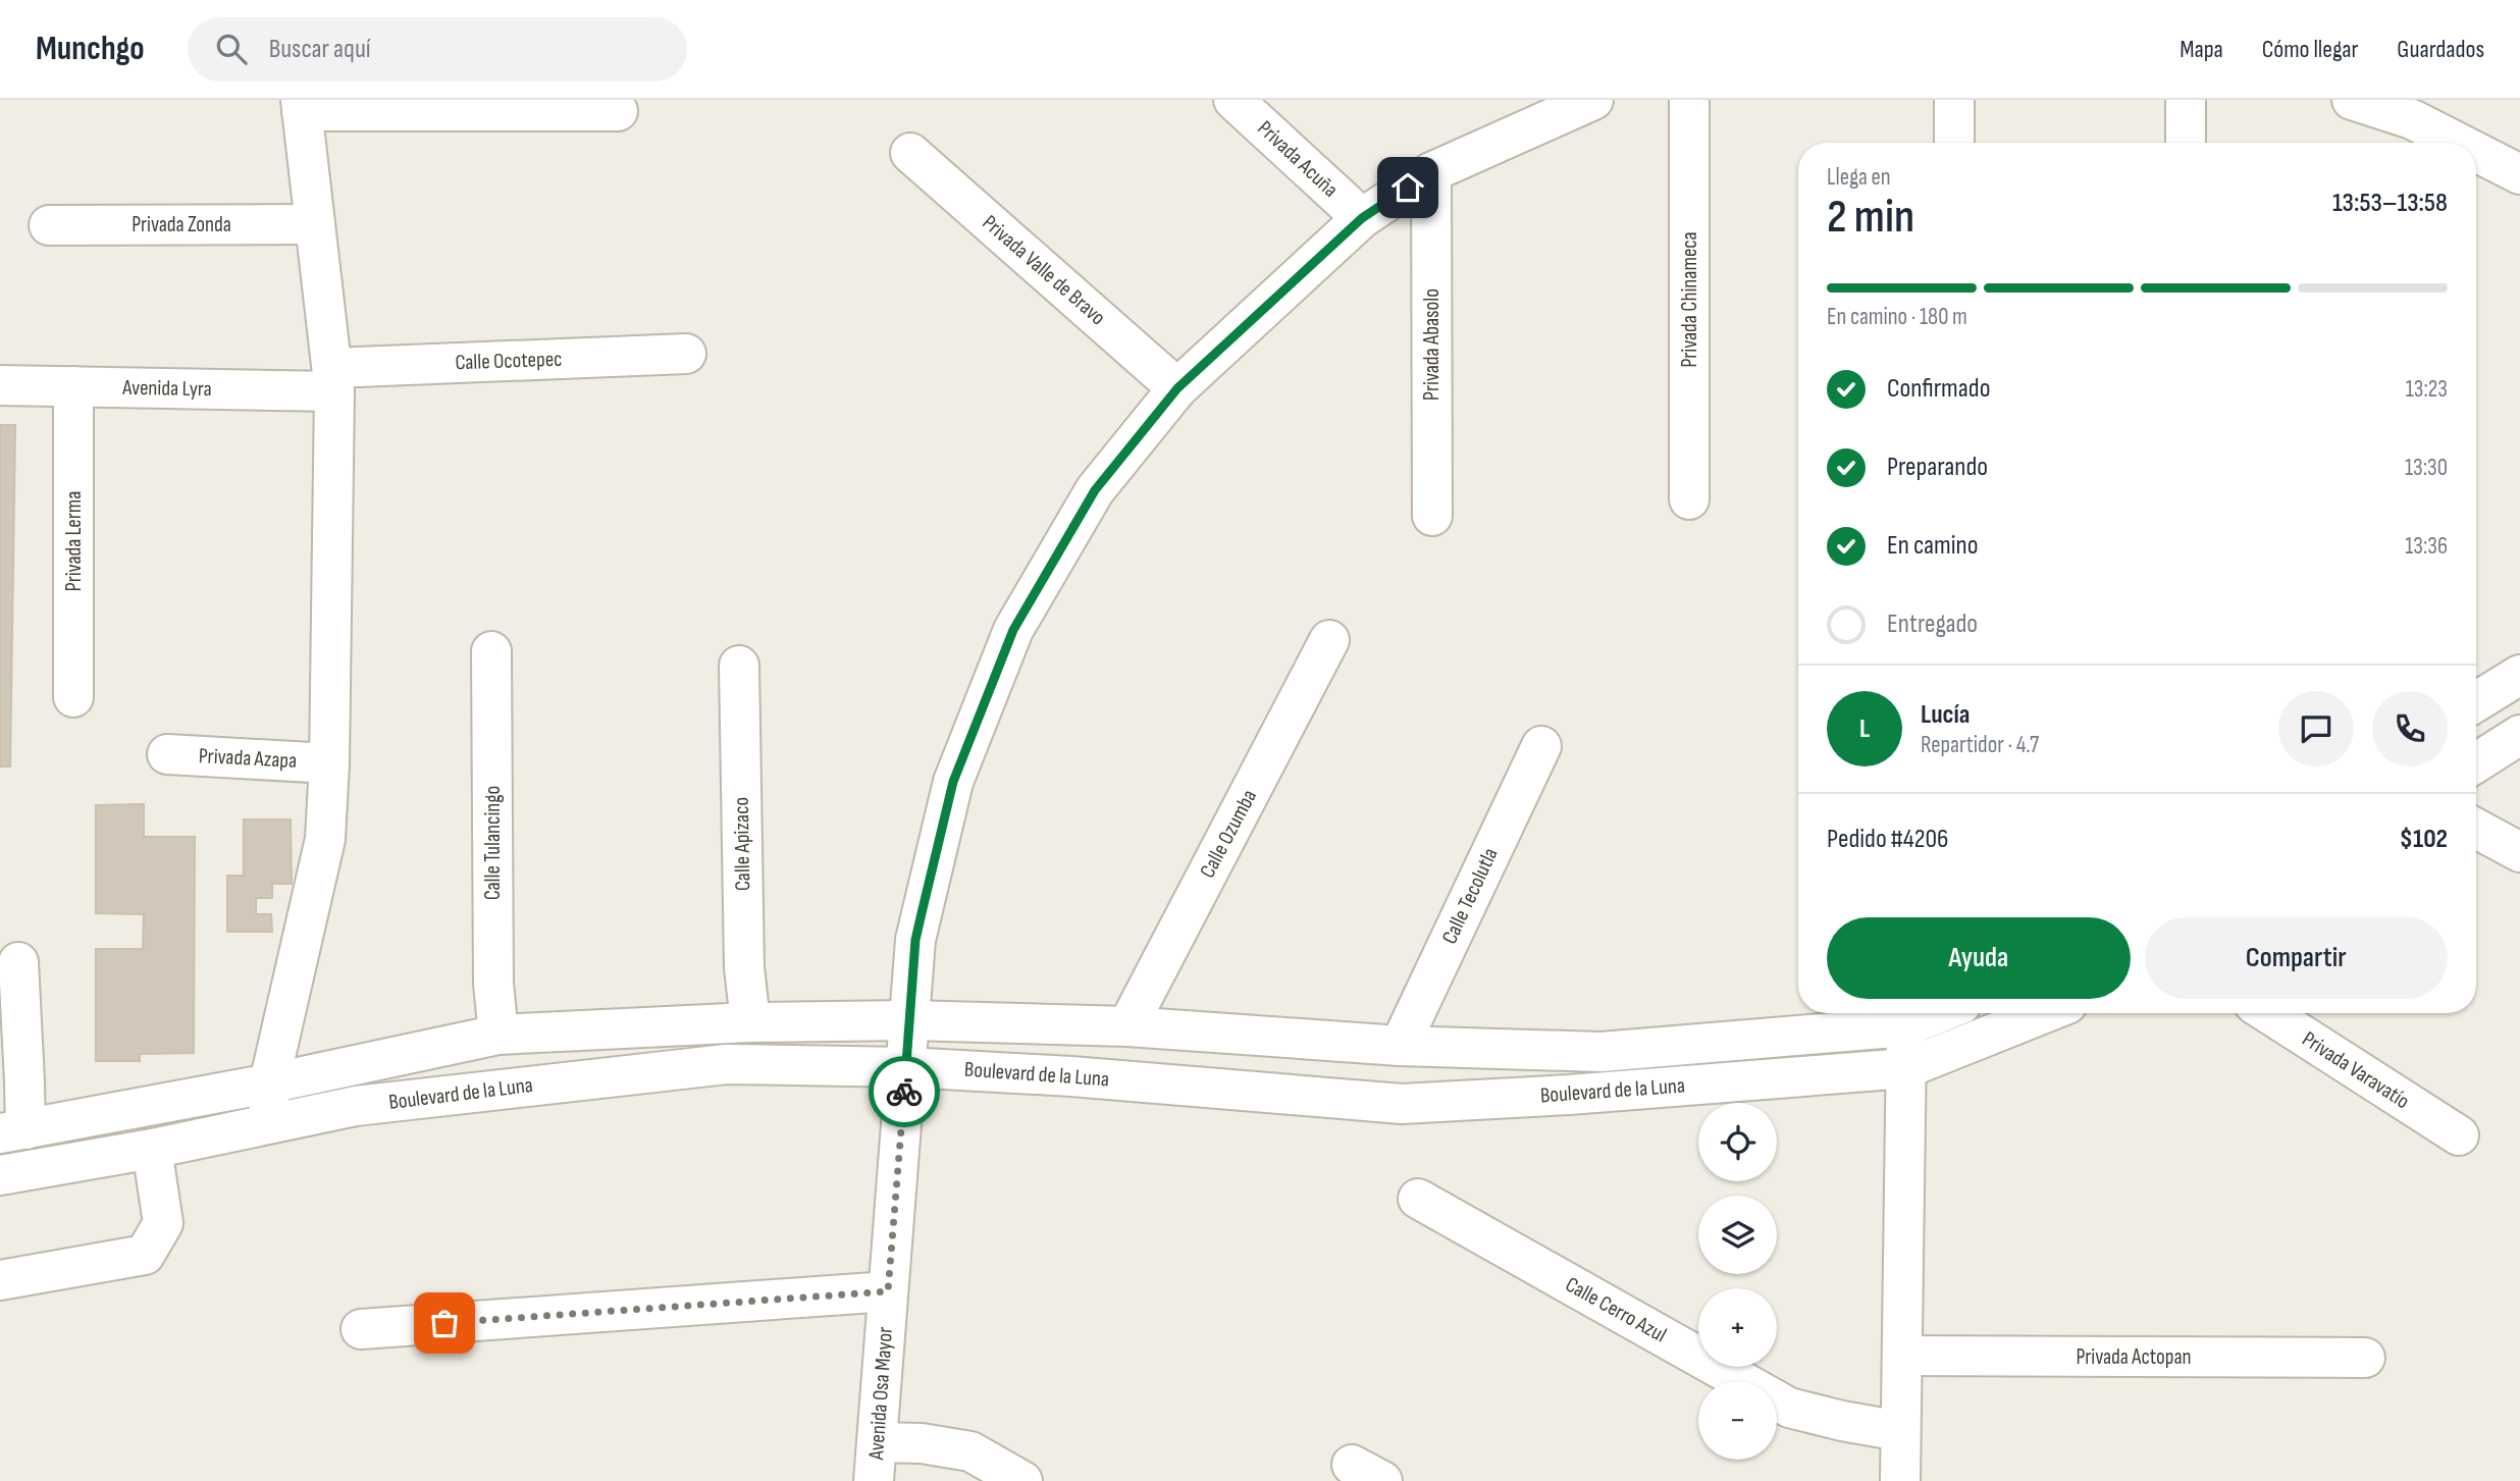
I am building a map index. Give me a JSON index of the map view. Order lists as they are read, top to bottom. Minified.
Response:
{"streets":{"street":["Privada Acuña","Privada Zonda","Privada Valle de Bravo","Privada Chinameca","Privada Abasolo","Calle Ocotepec","Avenida Lyra","Privada Lerma","Privada Azapa","Calle Ozumba","Calle Tulancingo","Calle Apizaco","Calle Tecolutla","Privada Varavatío","Boulevard de la Luna","Calle Cerro Azul","Privada Actopan","Avenida Osa Mayor"]},"crossings":[["Privada Acuña","Avenida Osa Mayor"],["Privada Valle de Bravo","Avenida Osa Mayor"],["Privada Abasolo","Avenida Osa Mayor"],["Calle Ocotepec","Avenida Lyra"],["Avenida Lyra","Privada Lerma"],["Calle Ozumba","Boulevard de la Luna"],["Calle Tulancingo","Boulevard de la Luna"],["Calle Apizaco","Boulevard de la Luna"],["Calle Tecolutla","Boulevard de la Luna"],["Boulevard de la Luna","Avenida Osa Mayor"]],"page":{"header":"Munchgo","search":"Buscar aquí","nav":["Mapa","Cómo llegar","Guardados"],"heading":["2 min","Llega en","13:53–13:58"],"panel":["Lucía","Repartidor · 4.7","Pedido #4206","$102"],"bar":"En camino · 180 m","list":[["Confirmado","13:23"],["Preparando","13:30"],["En camino","13:36"],"Entregado"],"round":"L","buttons":["Ayuda","Compartir"],"map_buttons":["+","−"]}}
